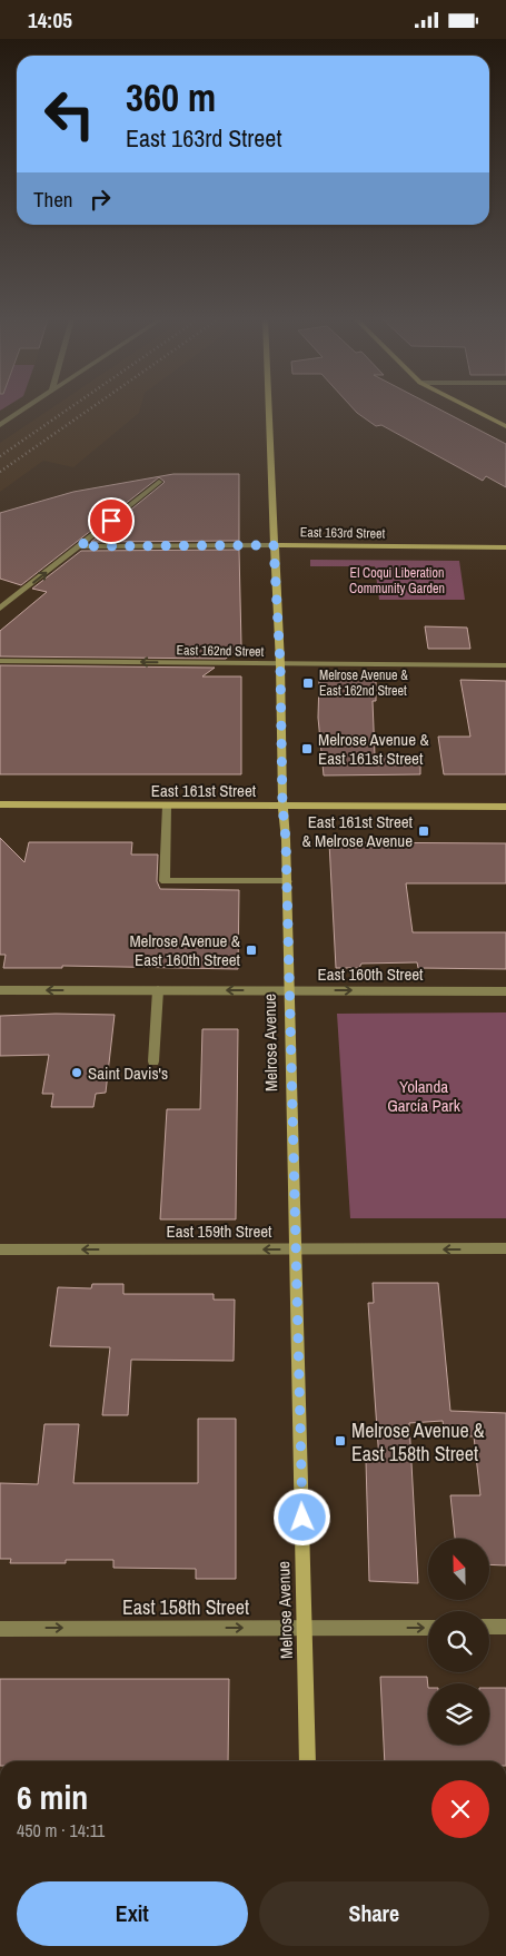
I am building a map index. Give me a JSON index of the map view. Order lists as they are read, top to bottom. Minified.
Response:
{"streets":{"main road":["East 163rd Street","East 161st Street","Melrose Avenue"],"street":["East 162nd Street","East 160th Street","East 159th Street","East 158th Street"]},"crossings":[["East 163rd Street","Melrose Avenue"],["East 162nd Street","Melrose Avenue"],["East 161st Street","Melrose Avenue"],["East 160th Street","Melrose Avenue"],["Melrose Avenue","East 159th Street"],["Melrose Avenue","East 158th Street"]],"one_way":["East 162nd Street","East 159th Street","East 158th Street"],"parks":["El Coqui Liberation Community Garden","Yolanda García Park"],"places":{"transit":["Melrose Avenue & East 162nd Street","Melrose Avenue & East 161st Street","East 161st Street & Melrose Avenue","Melrose Avenue & East 160th Street","Melrose Avenue & East 158th Street"],"other":["Saint Davis's"]},"north":"top","page":{"status":"14:05","turn":["360 m","East 163rd Street"],"then":"Then","heading":["6 min","450 m · 14:11"],"buttons":["Exit","Share"]}}
